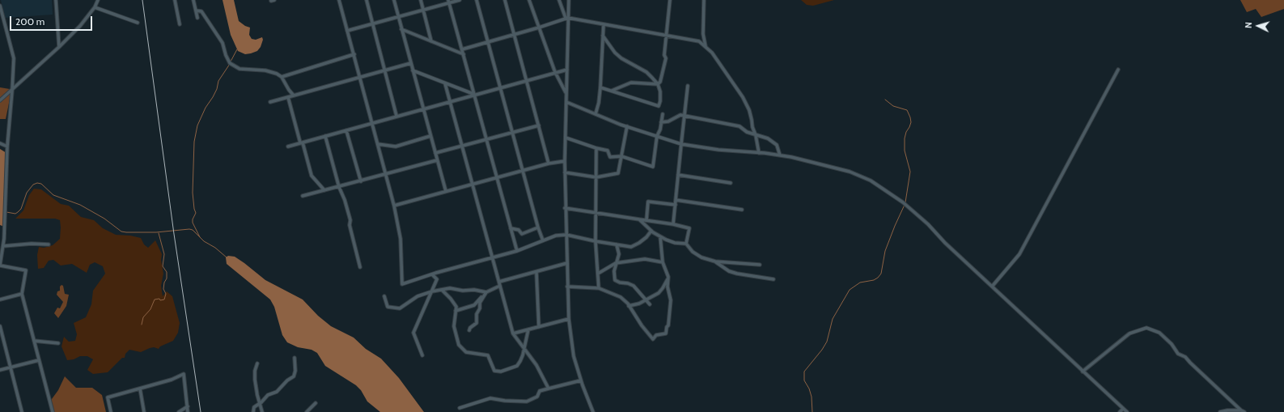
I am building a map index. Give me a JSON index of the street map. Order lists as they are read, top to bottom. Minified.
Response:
{"scale_bar":"200 m","north":"left"}
